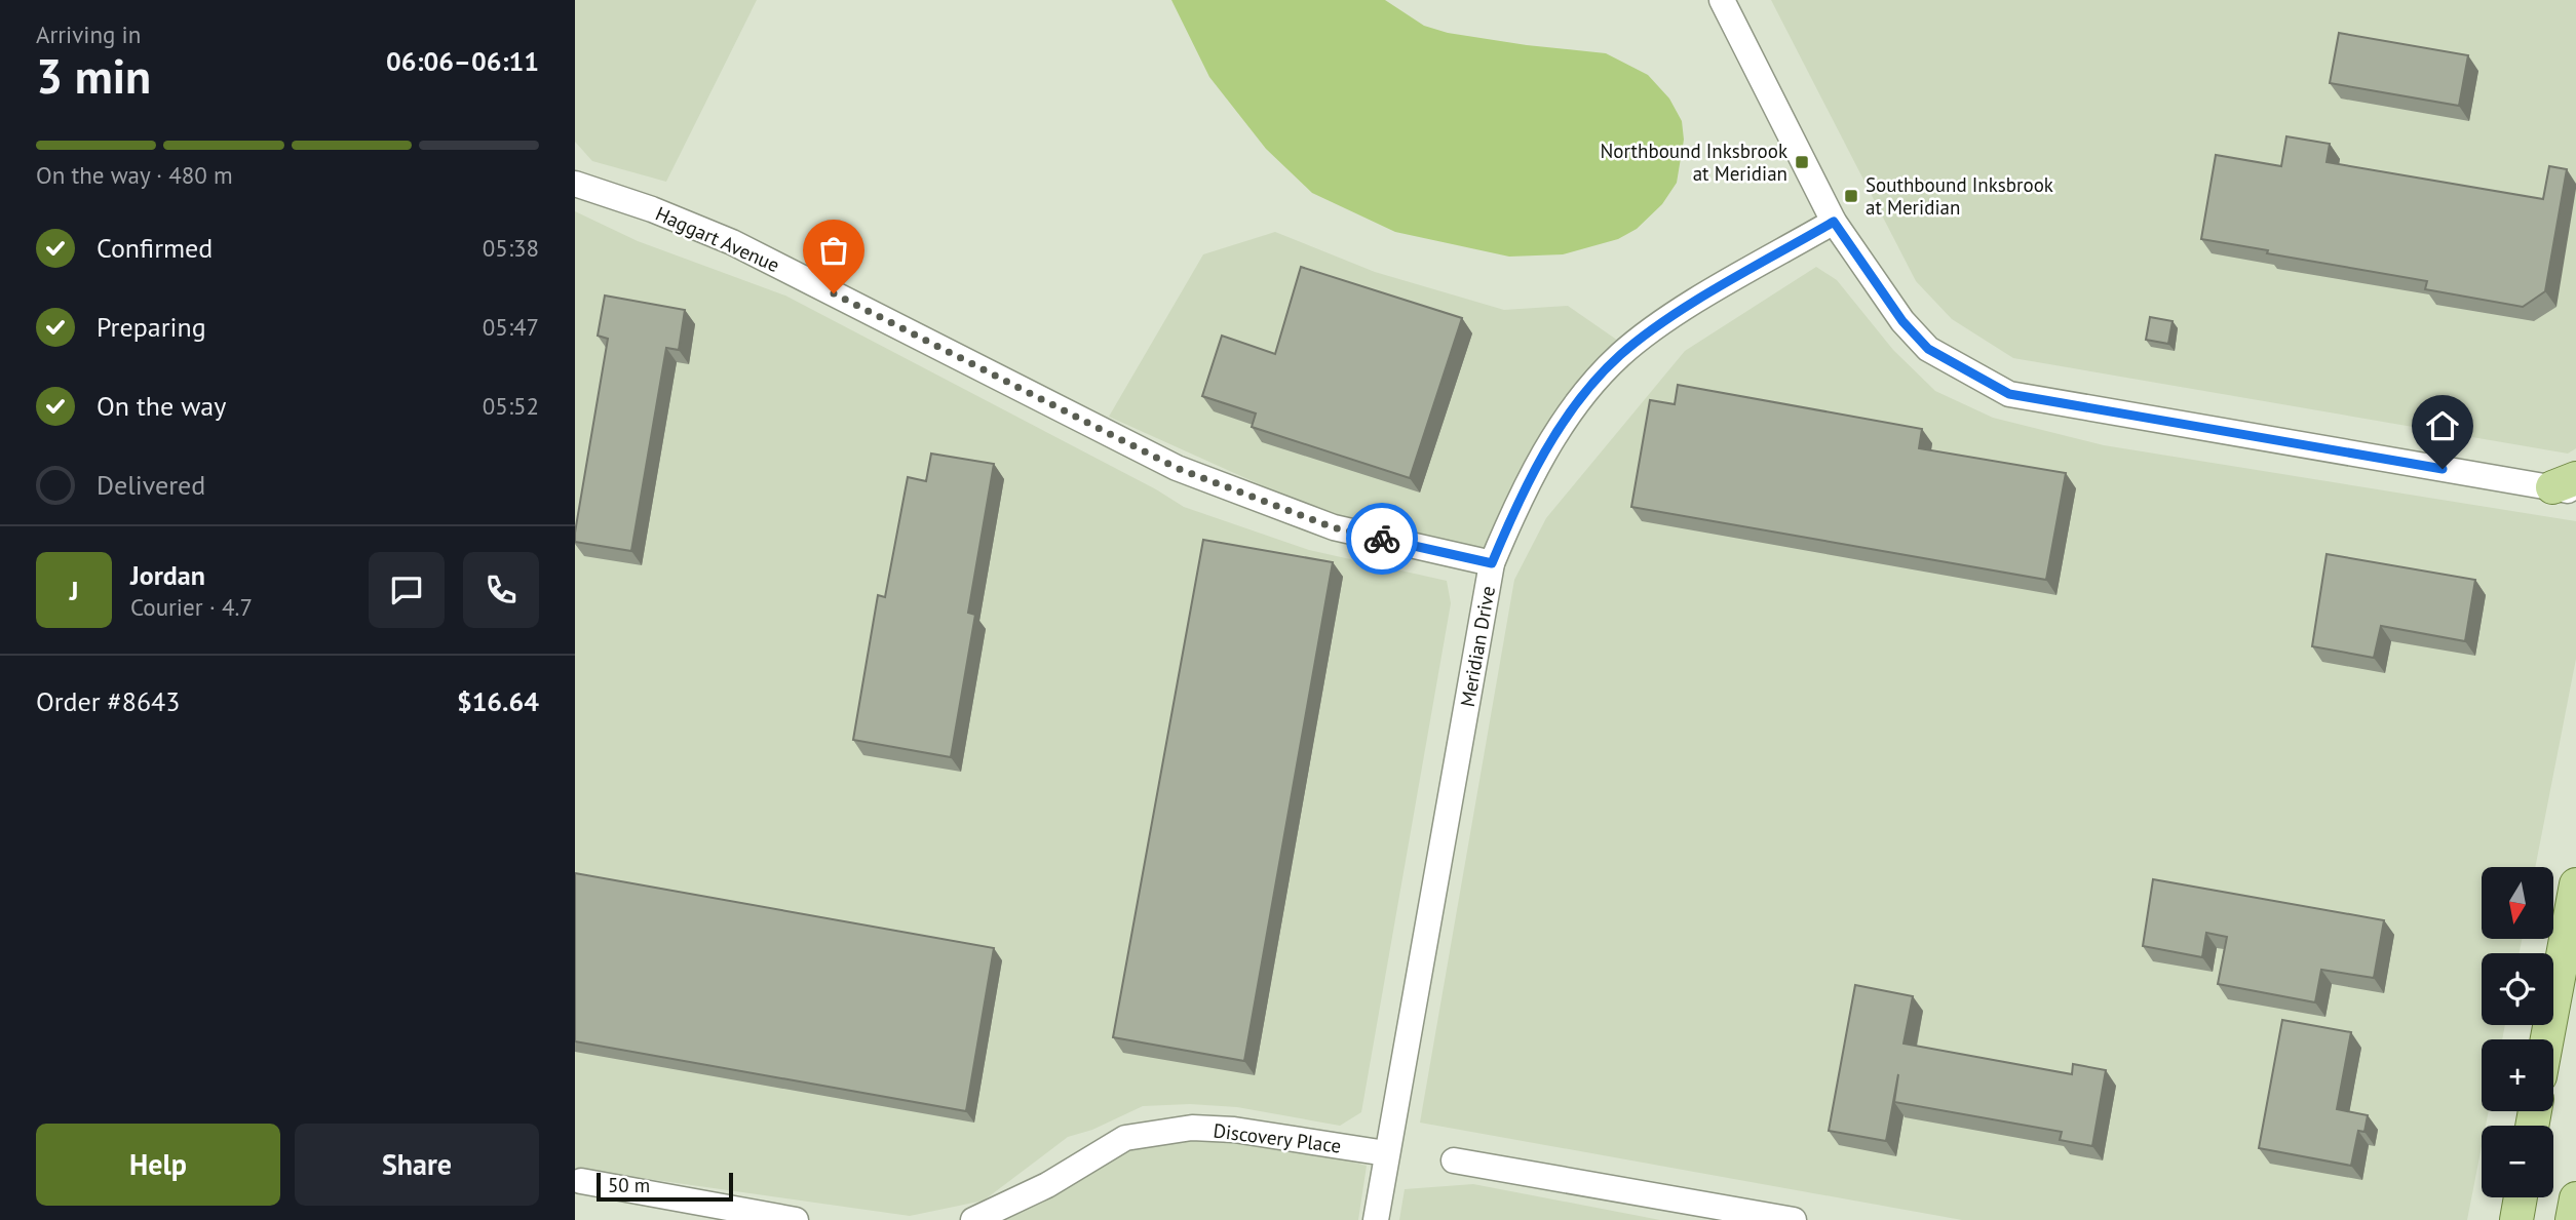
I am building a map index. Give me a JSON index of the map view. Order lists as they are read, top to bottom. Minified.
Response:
{"streets":{"street":["Haggart Avenue","Meridian Drive","Discovery Place"]},"crossings":[["Haggart Avenue","Meridian Drive"],["Meridian Drive","Discovery Place"]],"places":{"transit":["Northbound Inksbrook at Meridian","Southbound Inksbrook at Meridian"]},"scale_bar":"50 m","north":"bottom","page":{"heading":["3 min","Arriving in","06:06–06:11"],"panel":["Jordan","Courier · 4.7","Order #8643","$16.64"],"bar":"On the way · 480 m","list":[["Confirmed","05:38"],["Preparing","05:47"],["On the way","05:52"],"Delivered"],"round":"J","map_buttons":["+","−"],"buttons":["Help","Share"],"scale":"50 m"}}
